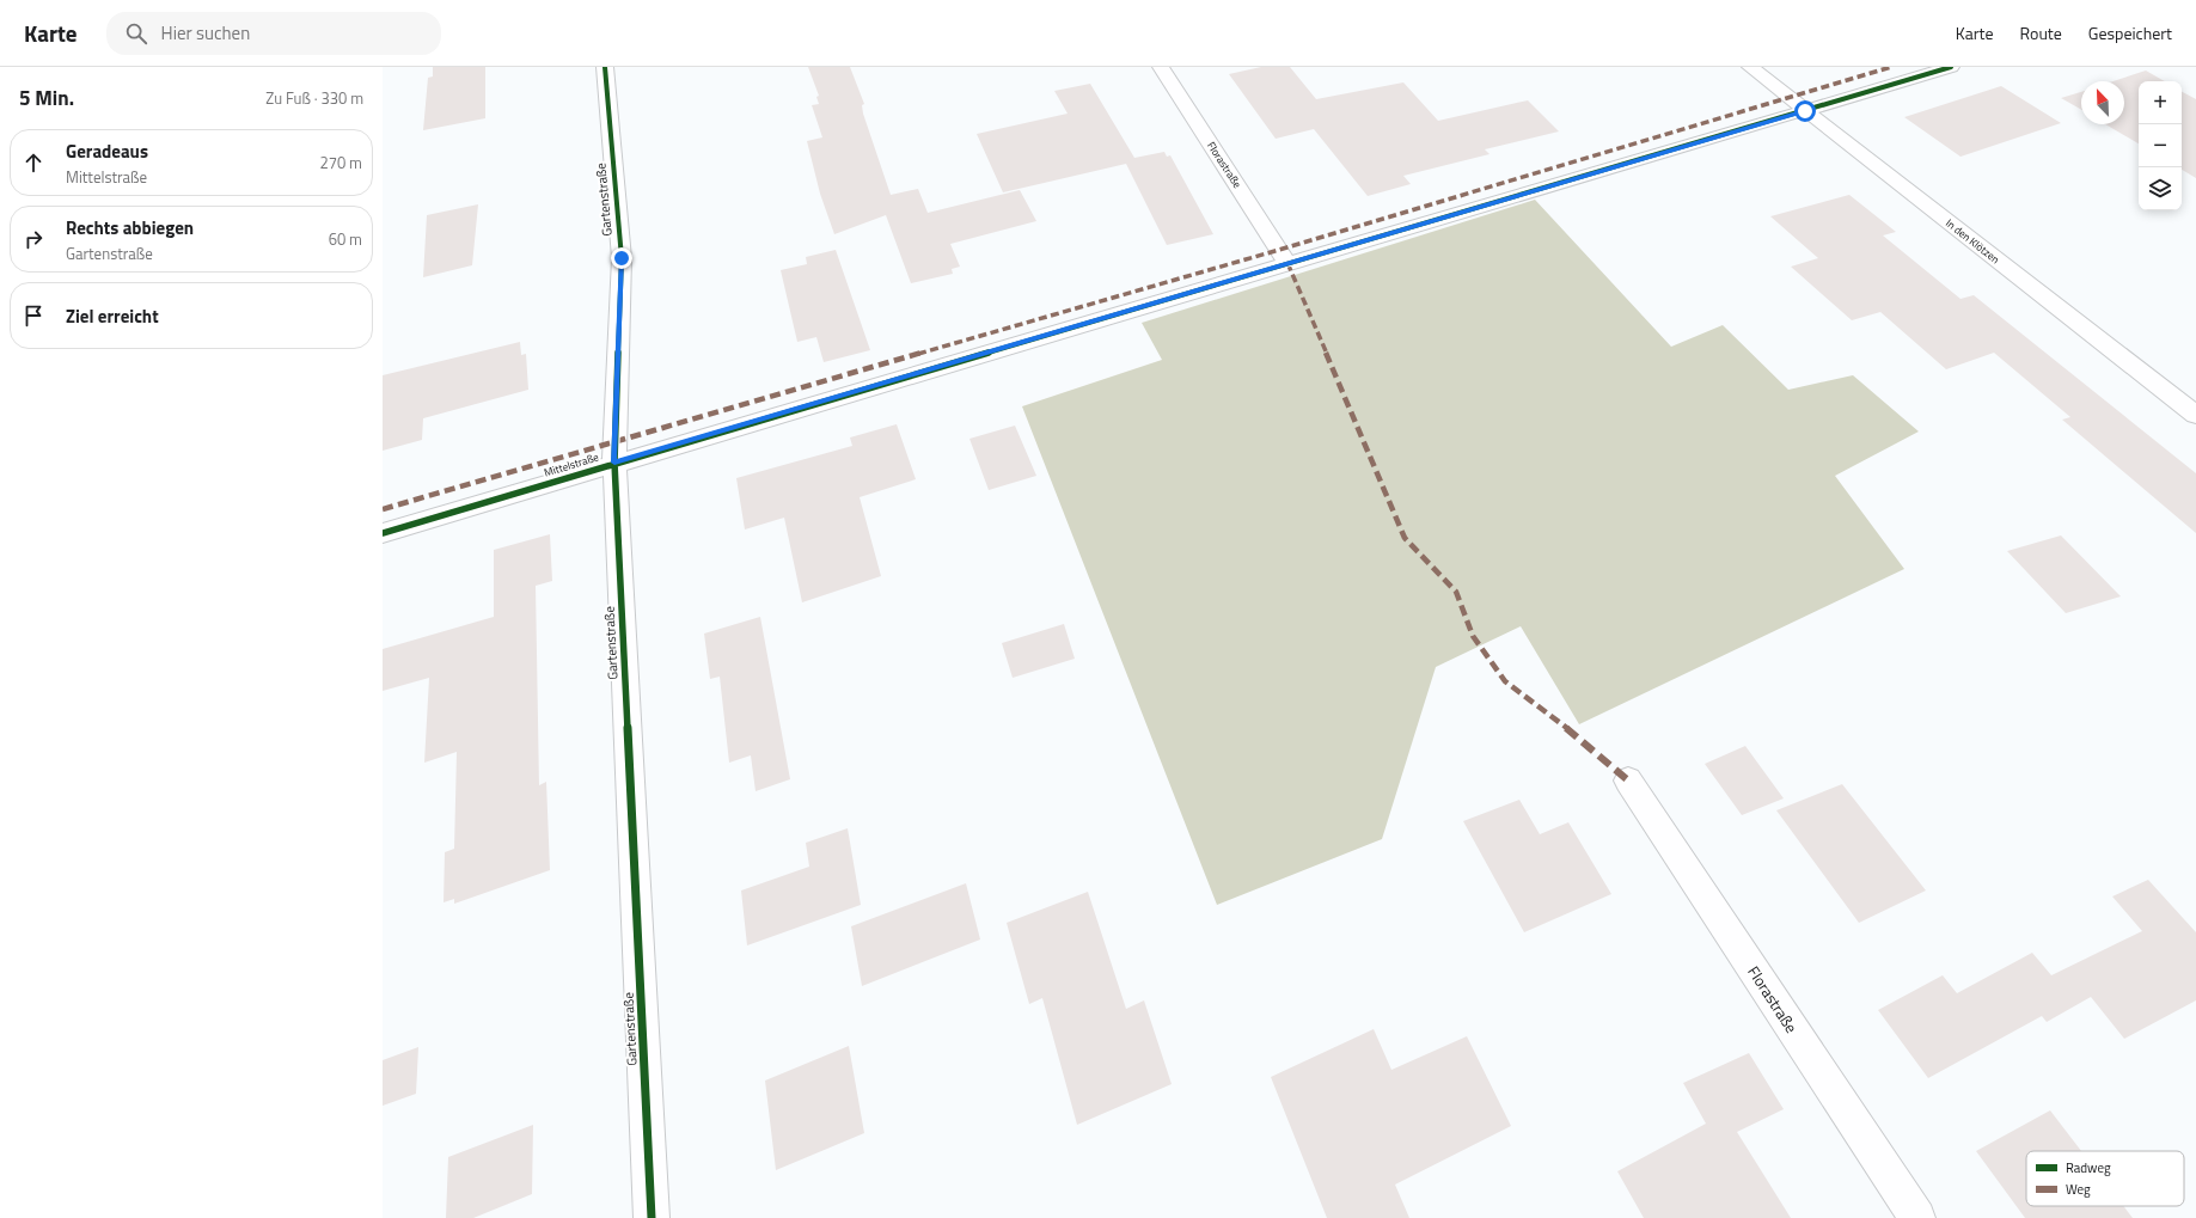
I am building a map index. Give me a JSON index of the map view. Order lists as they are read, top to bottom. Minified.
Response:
{"streets":{"street":["Florastraße","Gartenstraße","In den Klötzen","Mittelstraße"]},"crossings":[["Florastraße","Mittelstraße"],["Gartenstraße","Mittelstraße"],["In den Klötzen","Mittelstraße"]],"legend":["Radweg","Weg"],"north":"top left","page":{"header":"Karte","search":"Hier suchen","nav":["Karte","Route","Gespeichert"],"heading":["5 Min.","Zu Fuß · 330 m"],"map_buttons":["+","−"],"list":[["Geradeaus","Mittelstraße","270 m"],["Rechts abbiegen","Gartenstraße","60 m"],"Ziel erreicht"]}}
